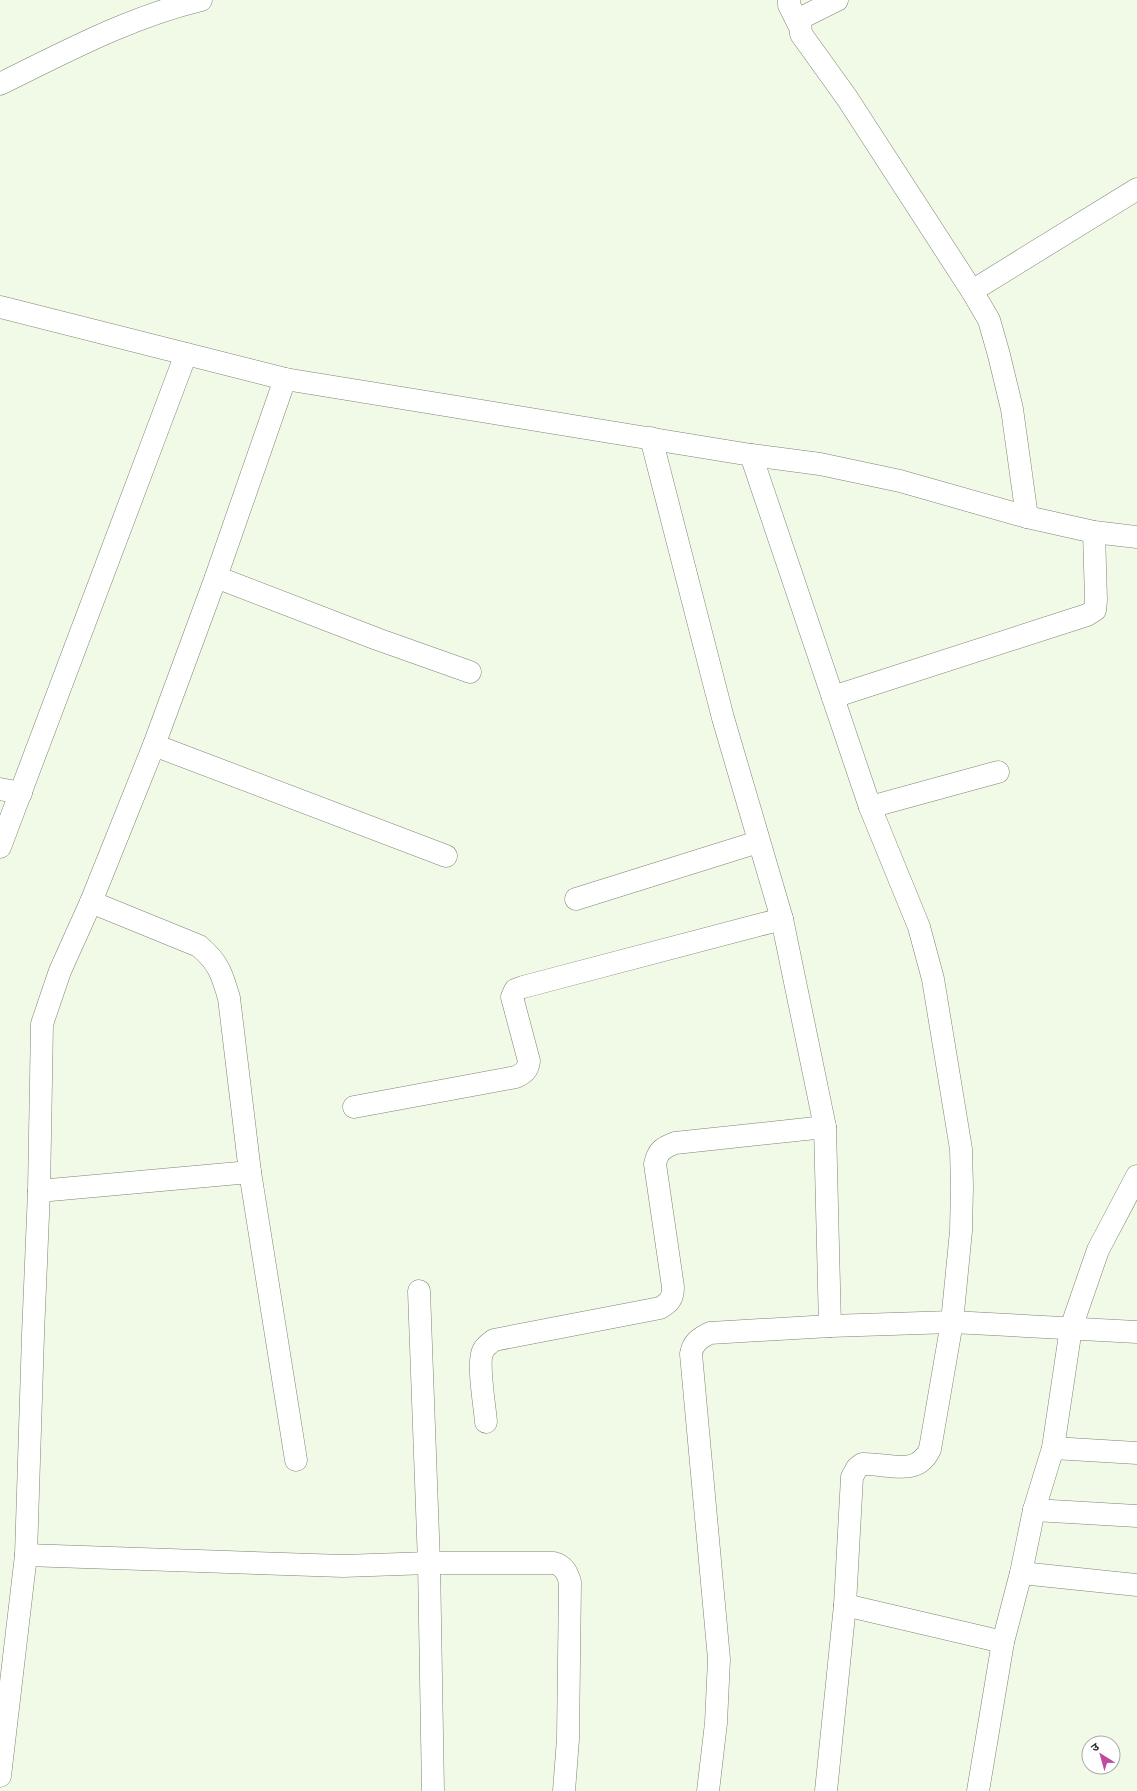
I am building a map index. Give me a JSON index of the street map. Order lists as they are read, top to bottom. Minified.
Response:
{"north":"top left"}
